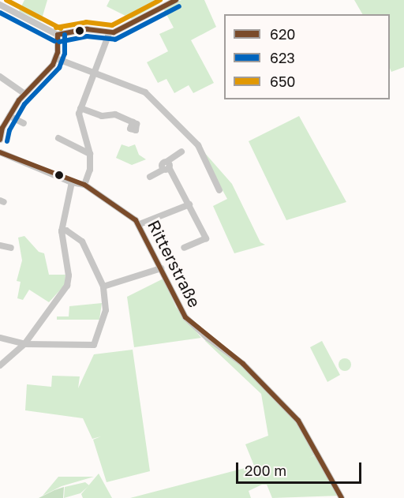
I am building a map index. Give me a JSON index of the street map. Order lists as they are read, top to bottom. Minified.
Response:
{"streets":{"street":["Ritterstraße"]},"lines":["transit line 620","transit line 650","transit line 623"],"legend":["620","623","650"],"scale_bar":"200 m"}
